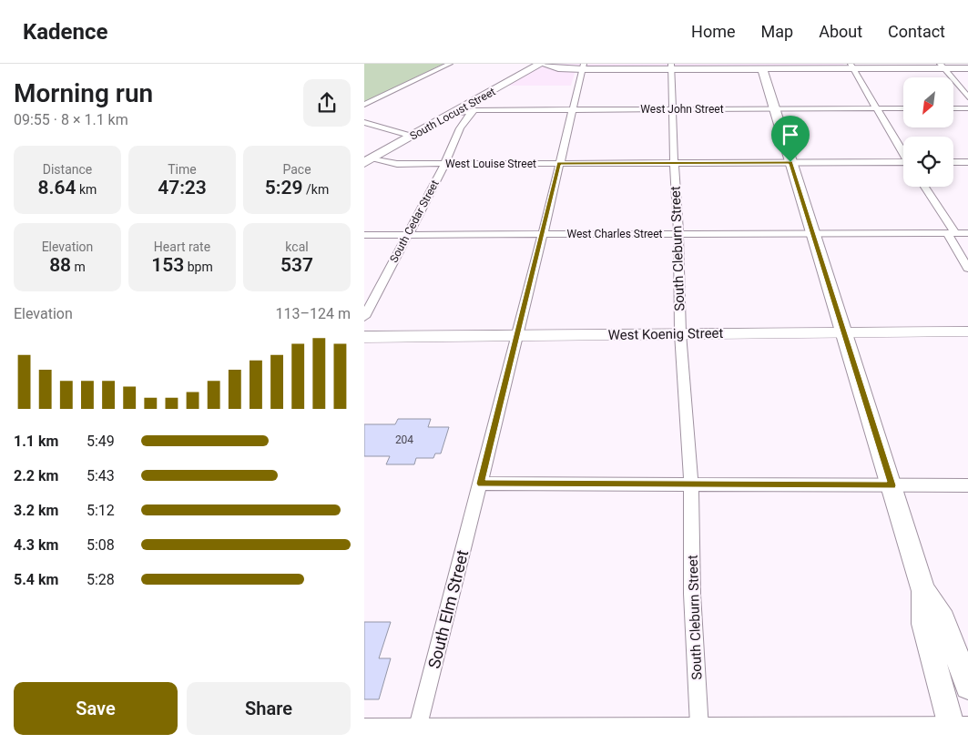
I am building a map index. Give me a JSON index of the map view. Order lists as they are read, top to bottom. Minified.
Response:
{"streets":{"main road":["South Locust Street"],"street":["West John Street","West Louise Street","South Cedar Street","West Charles Street","South Cleburn Street","West Koenig Street","South Elm Street"]},"crossings":[["West John Street","South Locust Street"],["West John Street","South Cedar Street"],["West John Street","South Cleburn Street"],["South Locust Street","West Louise Street"],["South Locust Street","South Cedar Street"],["West Louise Street","South Cedar Street"],["West Louise Street","South Cleburn Street"],["South Cedar Street","West Charles Street"],["West Charles Street","South Cleburn Street"],["South Cleburn Street","West Koenig Street"],["West Koenig Street","South Elm Street"]],"house_numbers":["204"],"north":"bottom left","page":{"header":"Kadence","nav":["Home","Map","About","Contact"],"heading":["Morning run","09:55 · 8 × 1.1 km"],"stats":[["Distance","8.64 km"],["Time","47:23"],["Pace","5:29 /km"],["Elevation","88 m"],["Heart rate","153 bpm"],["kcal","537"]],"chart":["Elevation","113–124 m"],"list":[{"name":"1.1 km","note":"5:49"},{"name":"2.2 km","note":"5:43"},{"name":"3.2 km","note":"5:12"},{"name":"4.3 km","note":"5:08"},{"name":"5.4 km","note":"5:28"}],"buttons":["Save","Share"]}}
